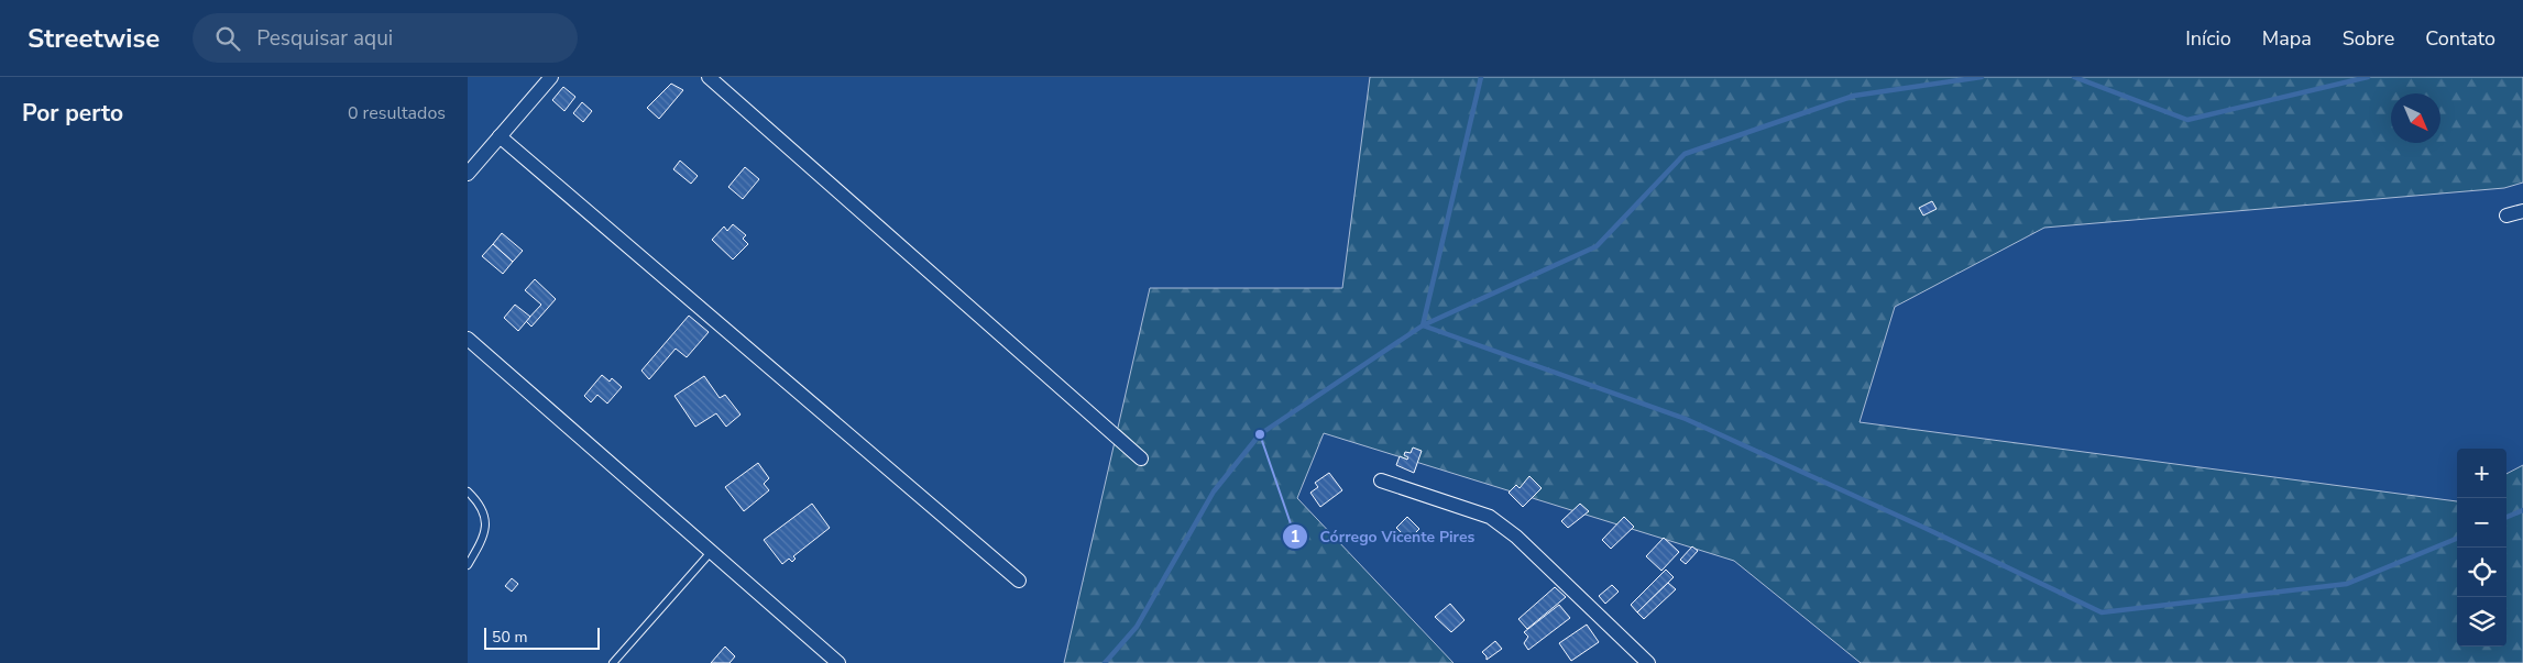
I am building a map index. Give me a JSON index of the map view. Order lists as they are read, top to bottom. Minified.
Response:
{"places":["Córrego Vicente Pires"],"scale_bar":"50 m","north":"bottom right","page":{"header":"Streetwise","search":"Pesquisar aqui","nav":["Início","Mapa","Sobre","Contato"],"heading":["Por perto","0 resultados"],"map_buttons":["+","−"],"scale":"50 m"}}
